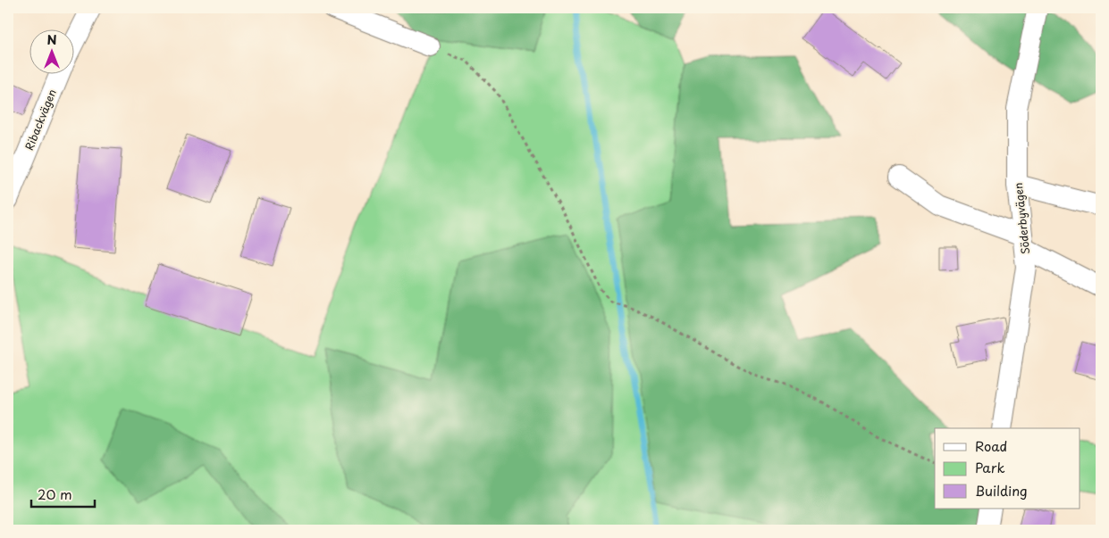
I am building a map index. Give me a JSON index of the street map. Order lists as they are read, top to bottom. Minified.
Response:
{"streets":{"street":["Ribackvägen","Söderbyvägen"]},"legend":["Road","Park","Building"],"scale_bar":"20 m","north":"top"}
